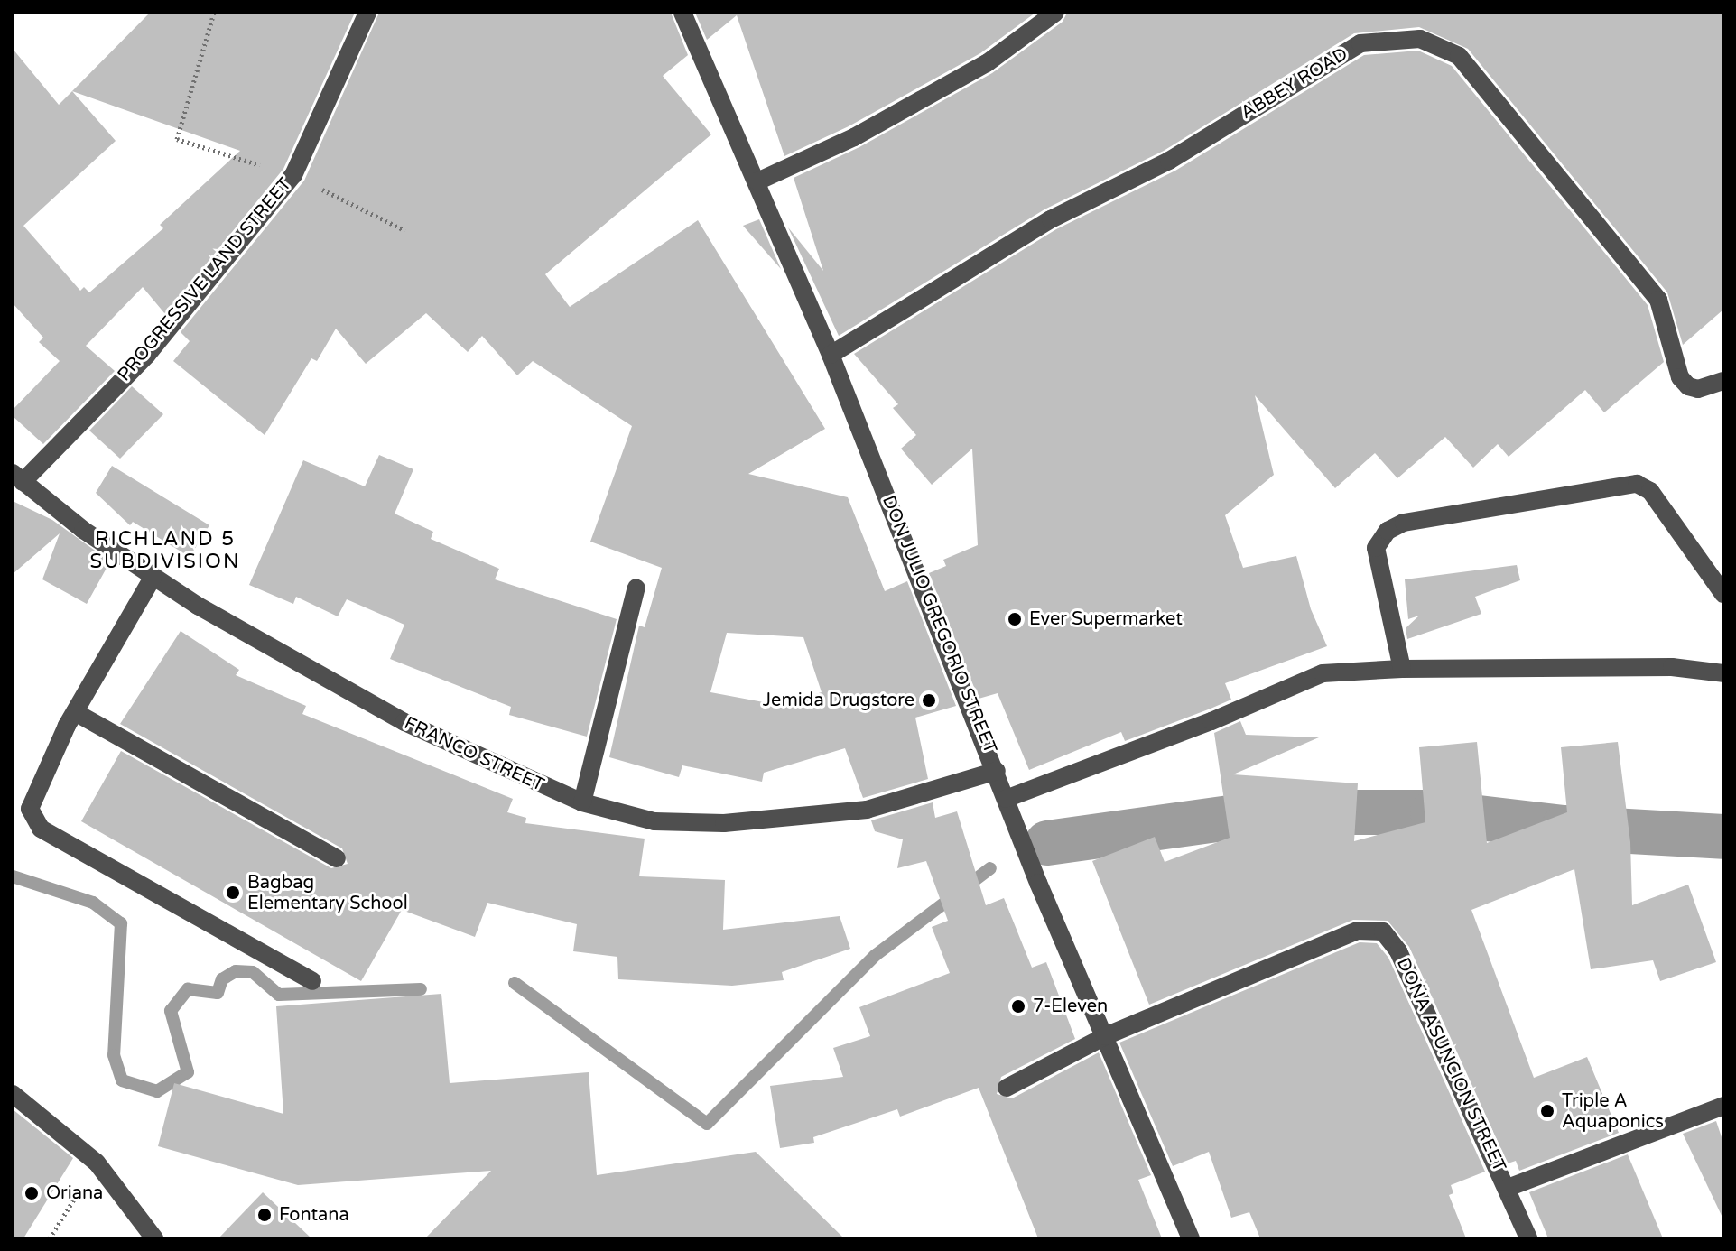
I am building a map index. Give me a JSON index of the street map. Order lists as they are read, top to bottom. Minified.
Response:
{"streets":{"street":["ABBEY ROAD","PROGRESSIVE LAND STREET","DON JULIO GREGORIO STREET","FRANCO STREET","DOÑA ASUNCION STREET"]},"crossings":[["ABBEY ROAD","DON JULIO GREGORIO STREET"],["PROGRESSIVE LAND STREET","FRANCO STREET"],["DON JULIO GREGORIO STREET","FRANCO STREET"],["DON JULIO GREGORIO STREET","DOÑA ASUNCION STREET"]],"districts":["RICHLAND 5 SUBDIVISION"],"places":["Ever Supermarket","Jemida Drugstore","Bagbag Elementary School","7-Eleven","Triple A Aquaponics","Oriana","Fontana"]}
